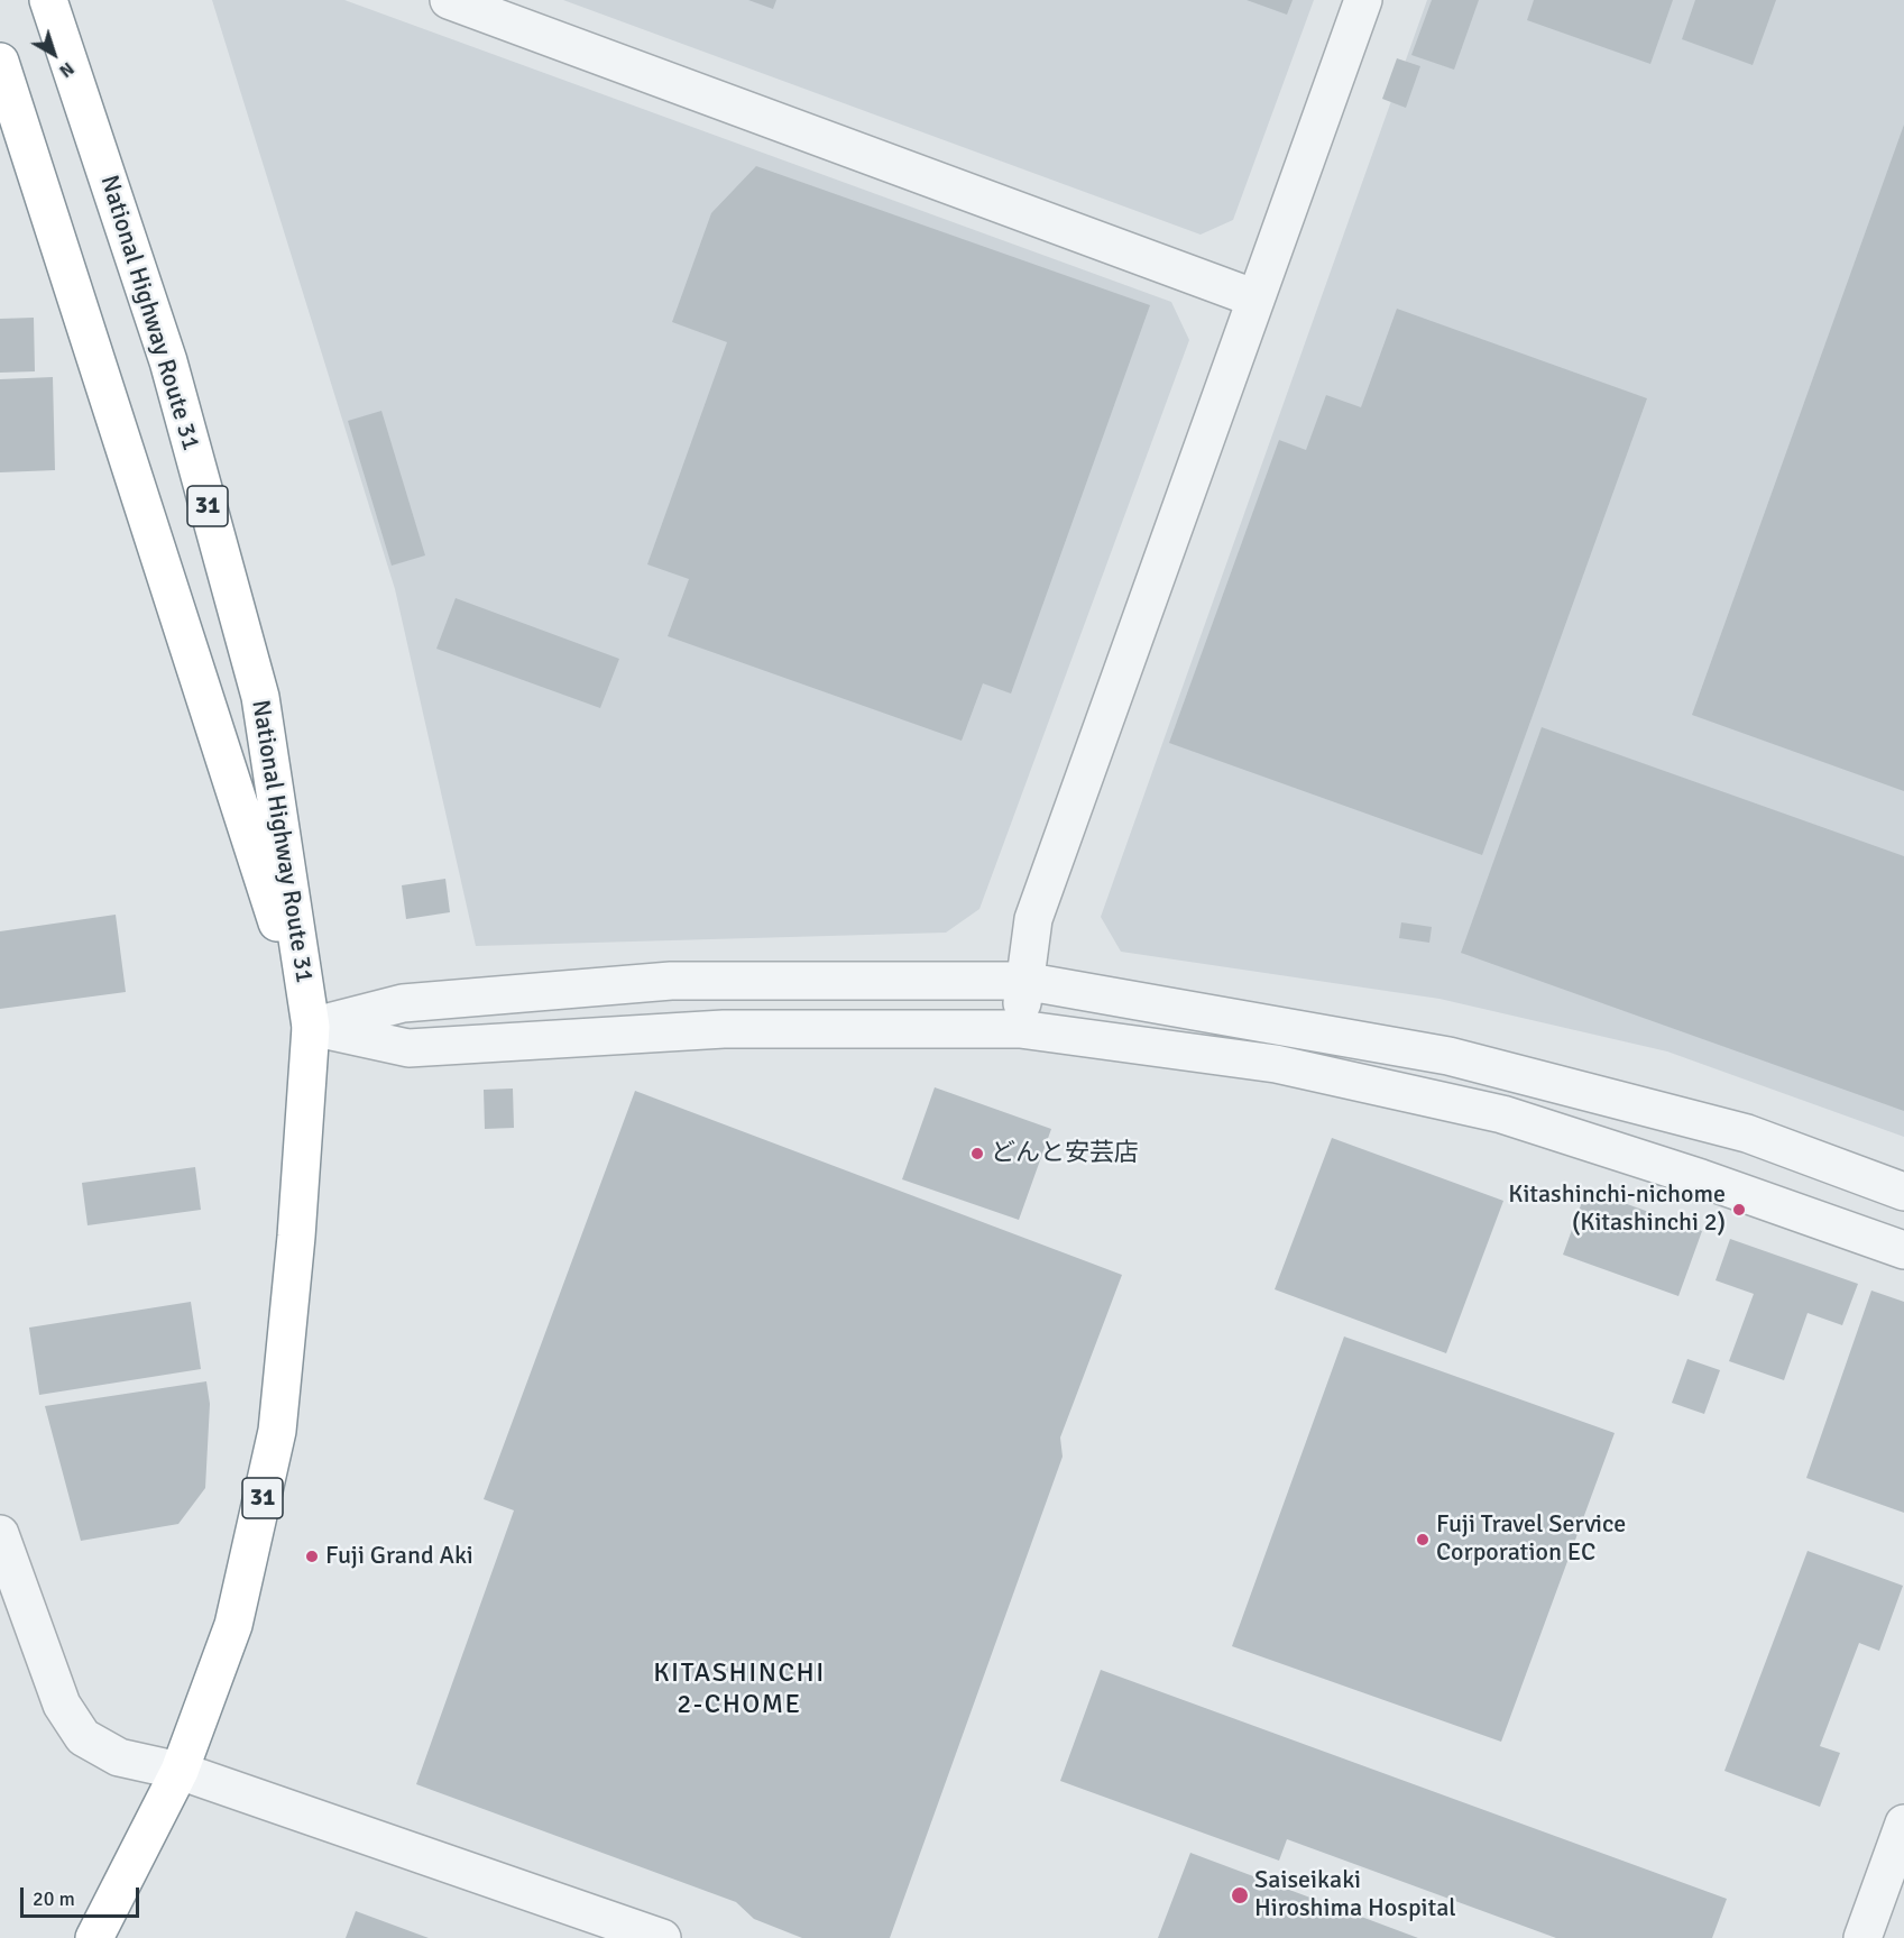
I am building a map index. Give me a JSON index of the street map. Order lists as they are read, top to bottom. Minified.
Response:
{"streets":{"highway":["National Highway Route 31","31"]},"districts":["KITASHINCHI 2-CHOME"],"places":["どんと安芸店","Kitashinchi-nichome (Kitashinchi 2)","Fuji Travel Service Corporation EC","Fuji Grand Aki","Saiseikaki Hiroshima Hospital"],"scale_bar":"20 m","north":"bottom right"}
